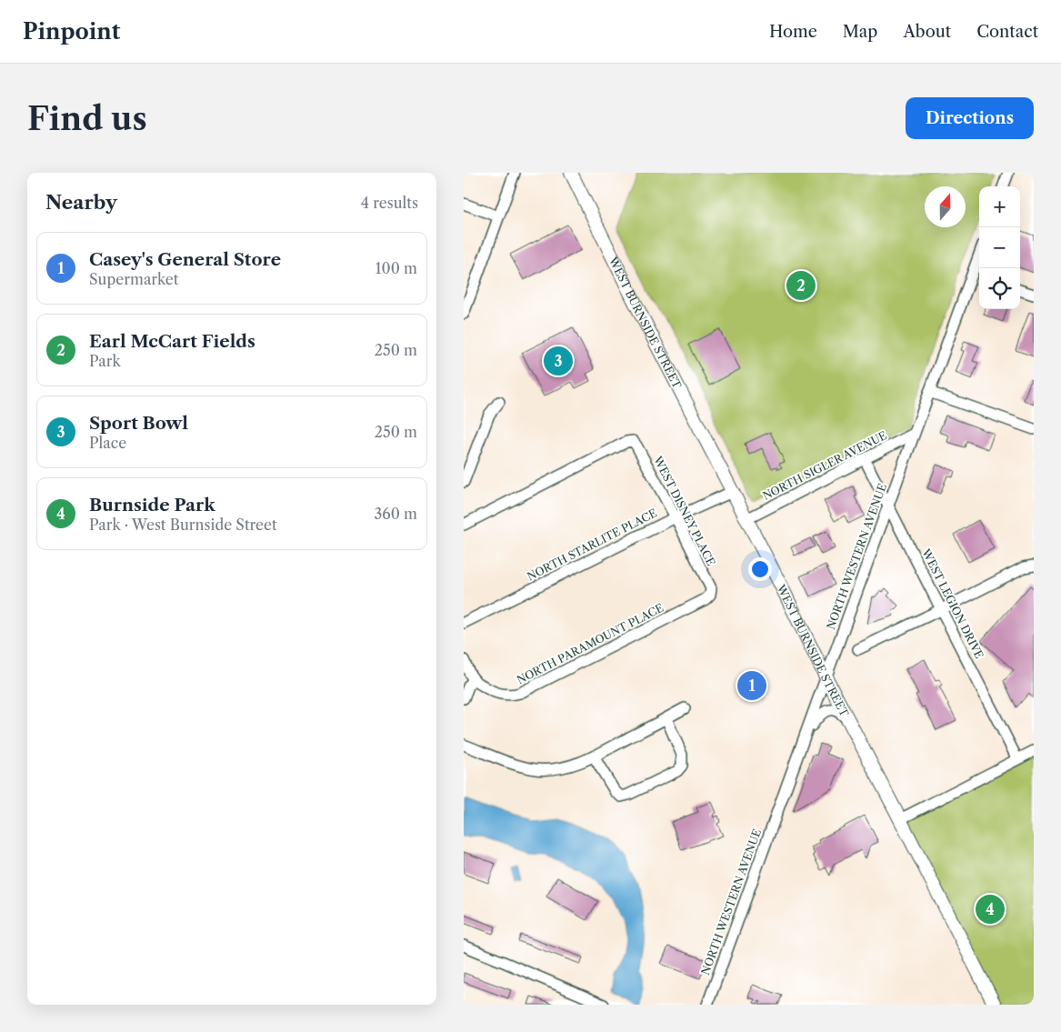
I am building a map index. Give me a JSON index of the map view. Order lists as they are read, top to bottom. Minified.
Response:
{"streets":{"main road":["WEST BURNSIDE STREET"],"street":["NORTH SIGLER AVENUE","WEST DISNEY PLACE","NORTH STARLITE PLACE","NORTH WESTERN AVENUE","WEST LEGION DRIVE","NORTH PARAMOUNT PLACE"]},"crossings":[["WEST BURNSIDE STREET","NORTH SIGLER AVENUE"],["WEST BURNSIDE STREET","NORTH STARLITE PLACE"],["WEST BURNSIDE STREET","NORTH WESTERN AVENUE"],["NORTH SIGLER AVENUE","NORTH WESTERN AVENUE"],["NORTH SIGLER AVENUE","WEST LEGION DRIVE"],["WEST DISNEY PLACE","NORTH STARLITE PLACE"],["WEST DISNEY PLACE","NORTH PARAMOUNT PLACE"],["NORTH WESTERN AVENUE","WEST LEGION DRIVE"]],"north":"top","page":{"header":"Pinpoint","nav":["Home","Map","About","Contact"],"buttons":"Directions","title":"Find us","heading":["Nearby","4 results"],"map_buttons":["+","−"],"list":[{"mark":"1","name":"Casey's General Store","note":"Supermarket","value":"100 m"},{"mark":"2","name":"Earl McCart Fields","note":"Park","value":"250 m"},{"mark":"3","name":"Sport Bowl","note":"Place","value":"250 m"},{"mark":"4","name":"Burnside Park","note":"Park · West Burnside Street","value":"360 m"}],"pins":["2","3","1","4"]}}
